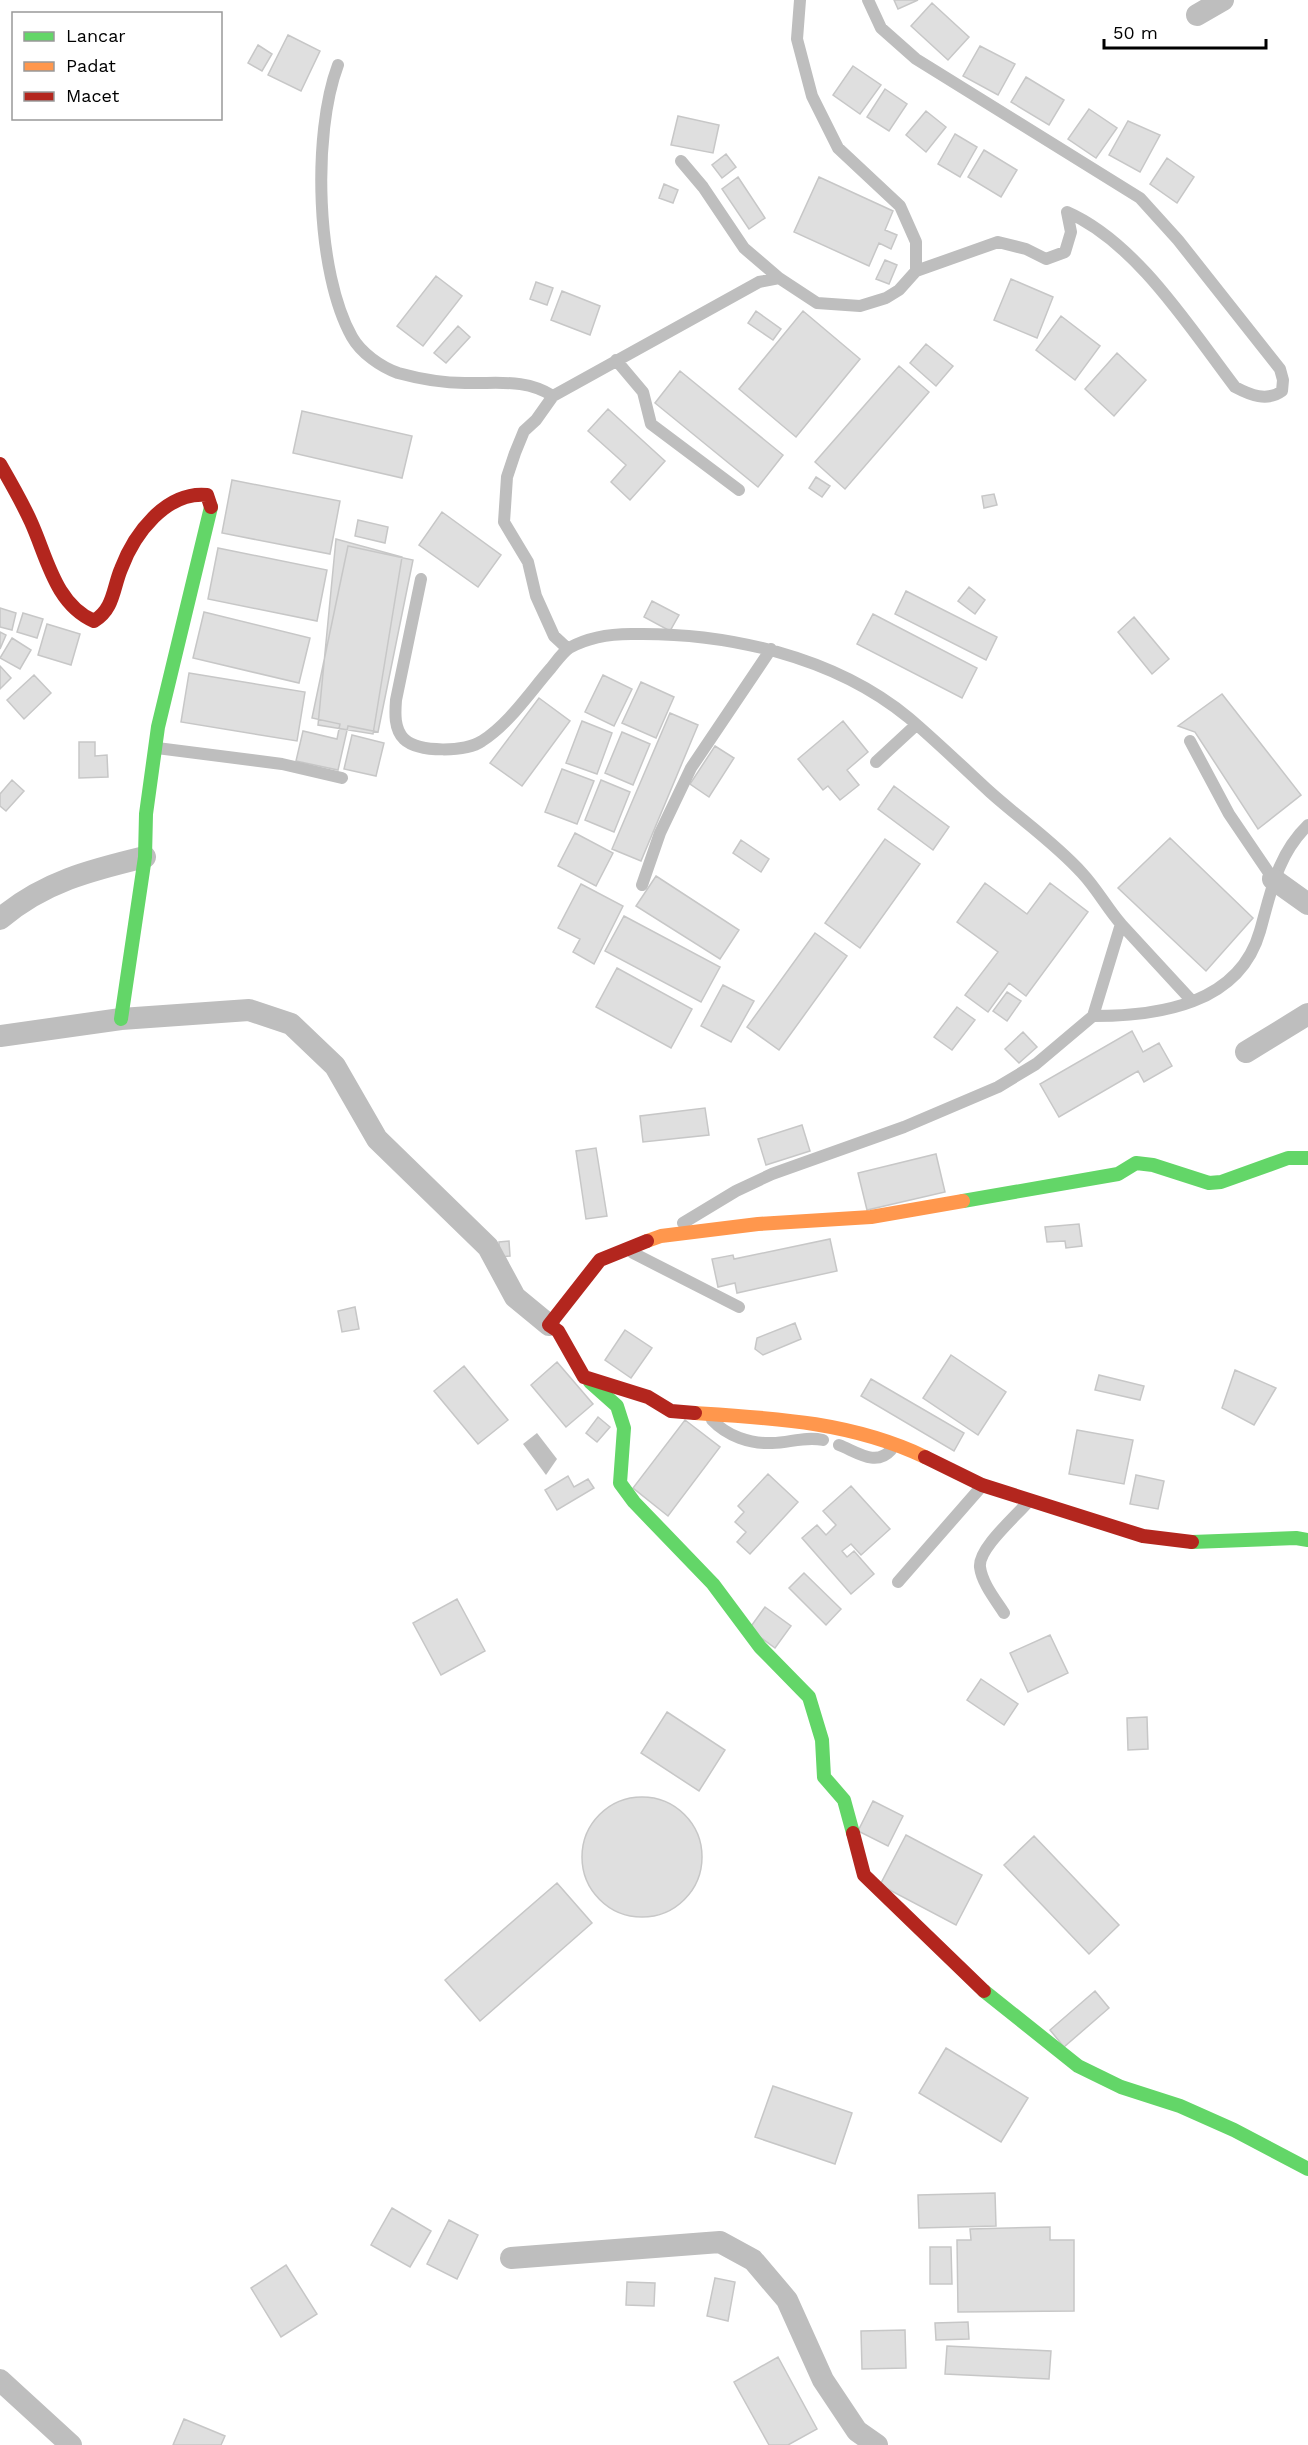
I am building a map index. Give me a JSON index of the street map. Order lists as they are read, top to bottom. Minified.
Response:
{"legend":["Lancar","Padat","Macet"],"scale_bar":"50 m"}
